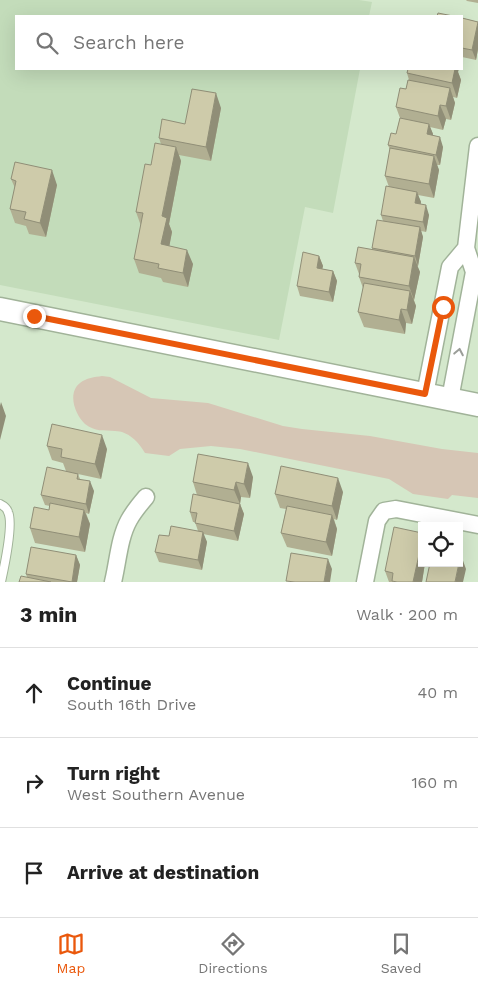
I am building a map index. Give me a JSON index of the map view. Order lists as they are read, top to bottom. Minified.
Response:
{"page":{"search":"Search here","heading":["3 min","Walk · 200 m"],"list":[["Continue","South 16th Drive","40 m"],["Turn right","West Southern Avenue","160 m"],"Arrive at destination"],"nav":["Map","Directions","Saved"]}}
